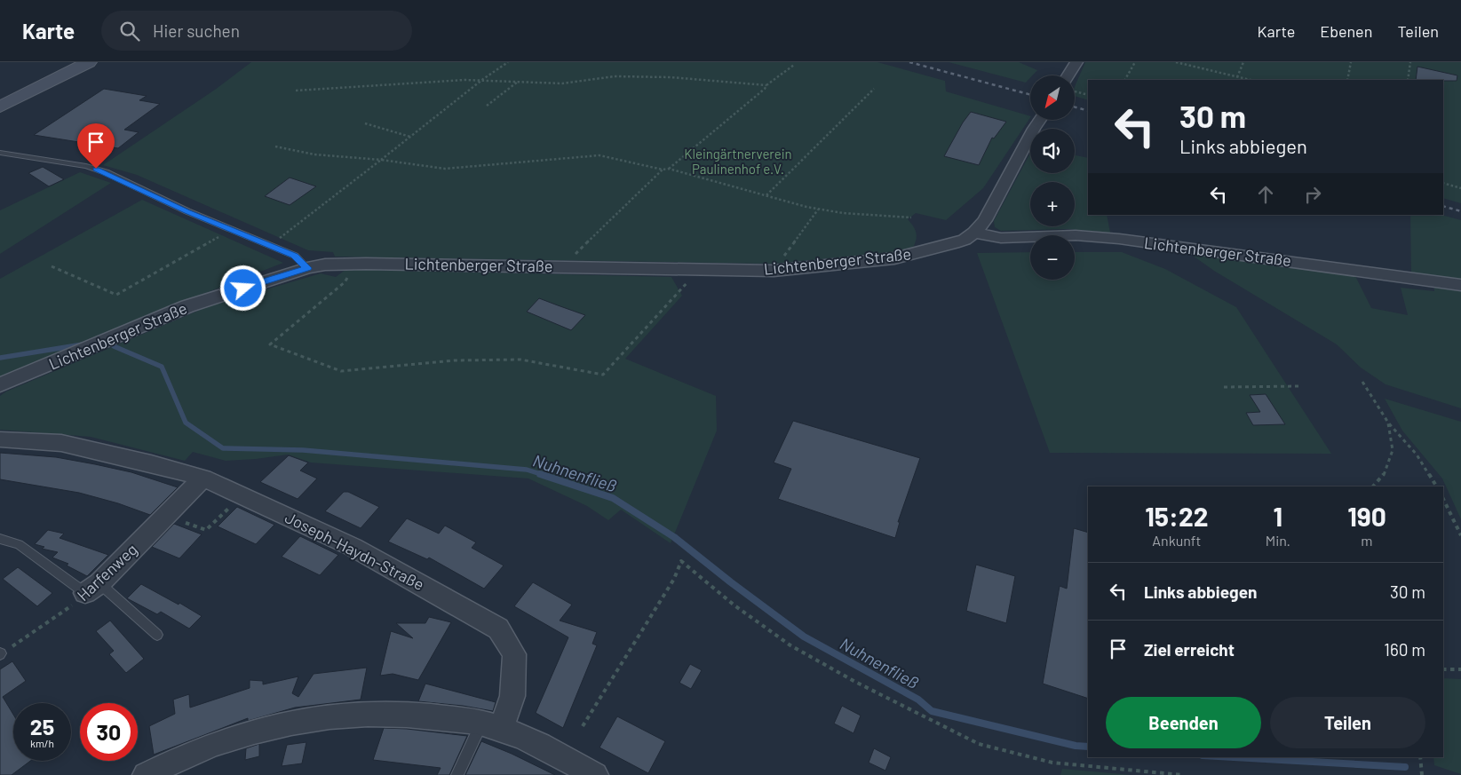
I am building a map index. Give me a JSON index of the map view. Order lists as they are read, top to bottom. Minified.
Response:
{"streets":{"street":["Lichtenberger Straße","Joseph-Haydn-Straße","Harfenweg"]},"crossings":[["Joseph-Haydn-Straße","Harfenweg"]],"water":["Nuhnenfließ"],"parks":["Kleingärtnerverein Paulinenhof e.V."],"north":"bottom left","page":{"header":"Karte","search":"Hier suchen","nav":["Karte","Ebenen","Teilen"],"map_buttons":["+","−"],"turn":["30 m","Links abbiegen"],"eta":["15:22","Ankunft","1","Min.","190","m"],"list":[{"name":"Links abbiegen","value":"30 m"},{"name":"Ziel erreicht","value":"160 m"}],"buttons":["Beenden","Teilen"],"speed":"25 km/h","limit":"30"}}
